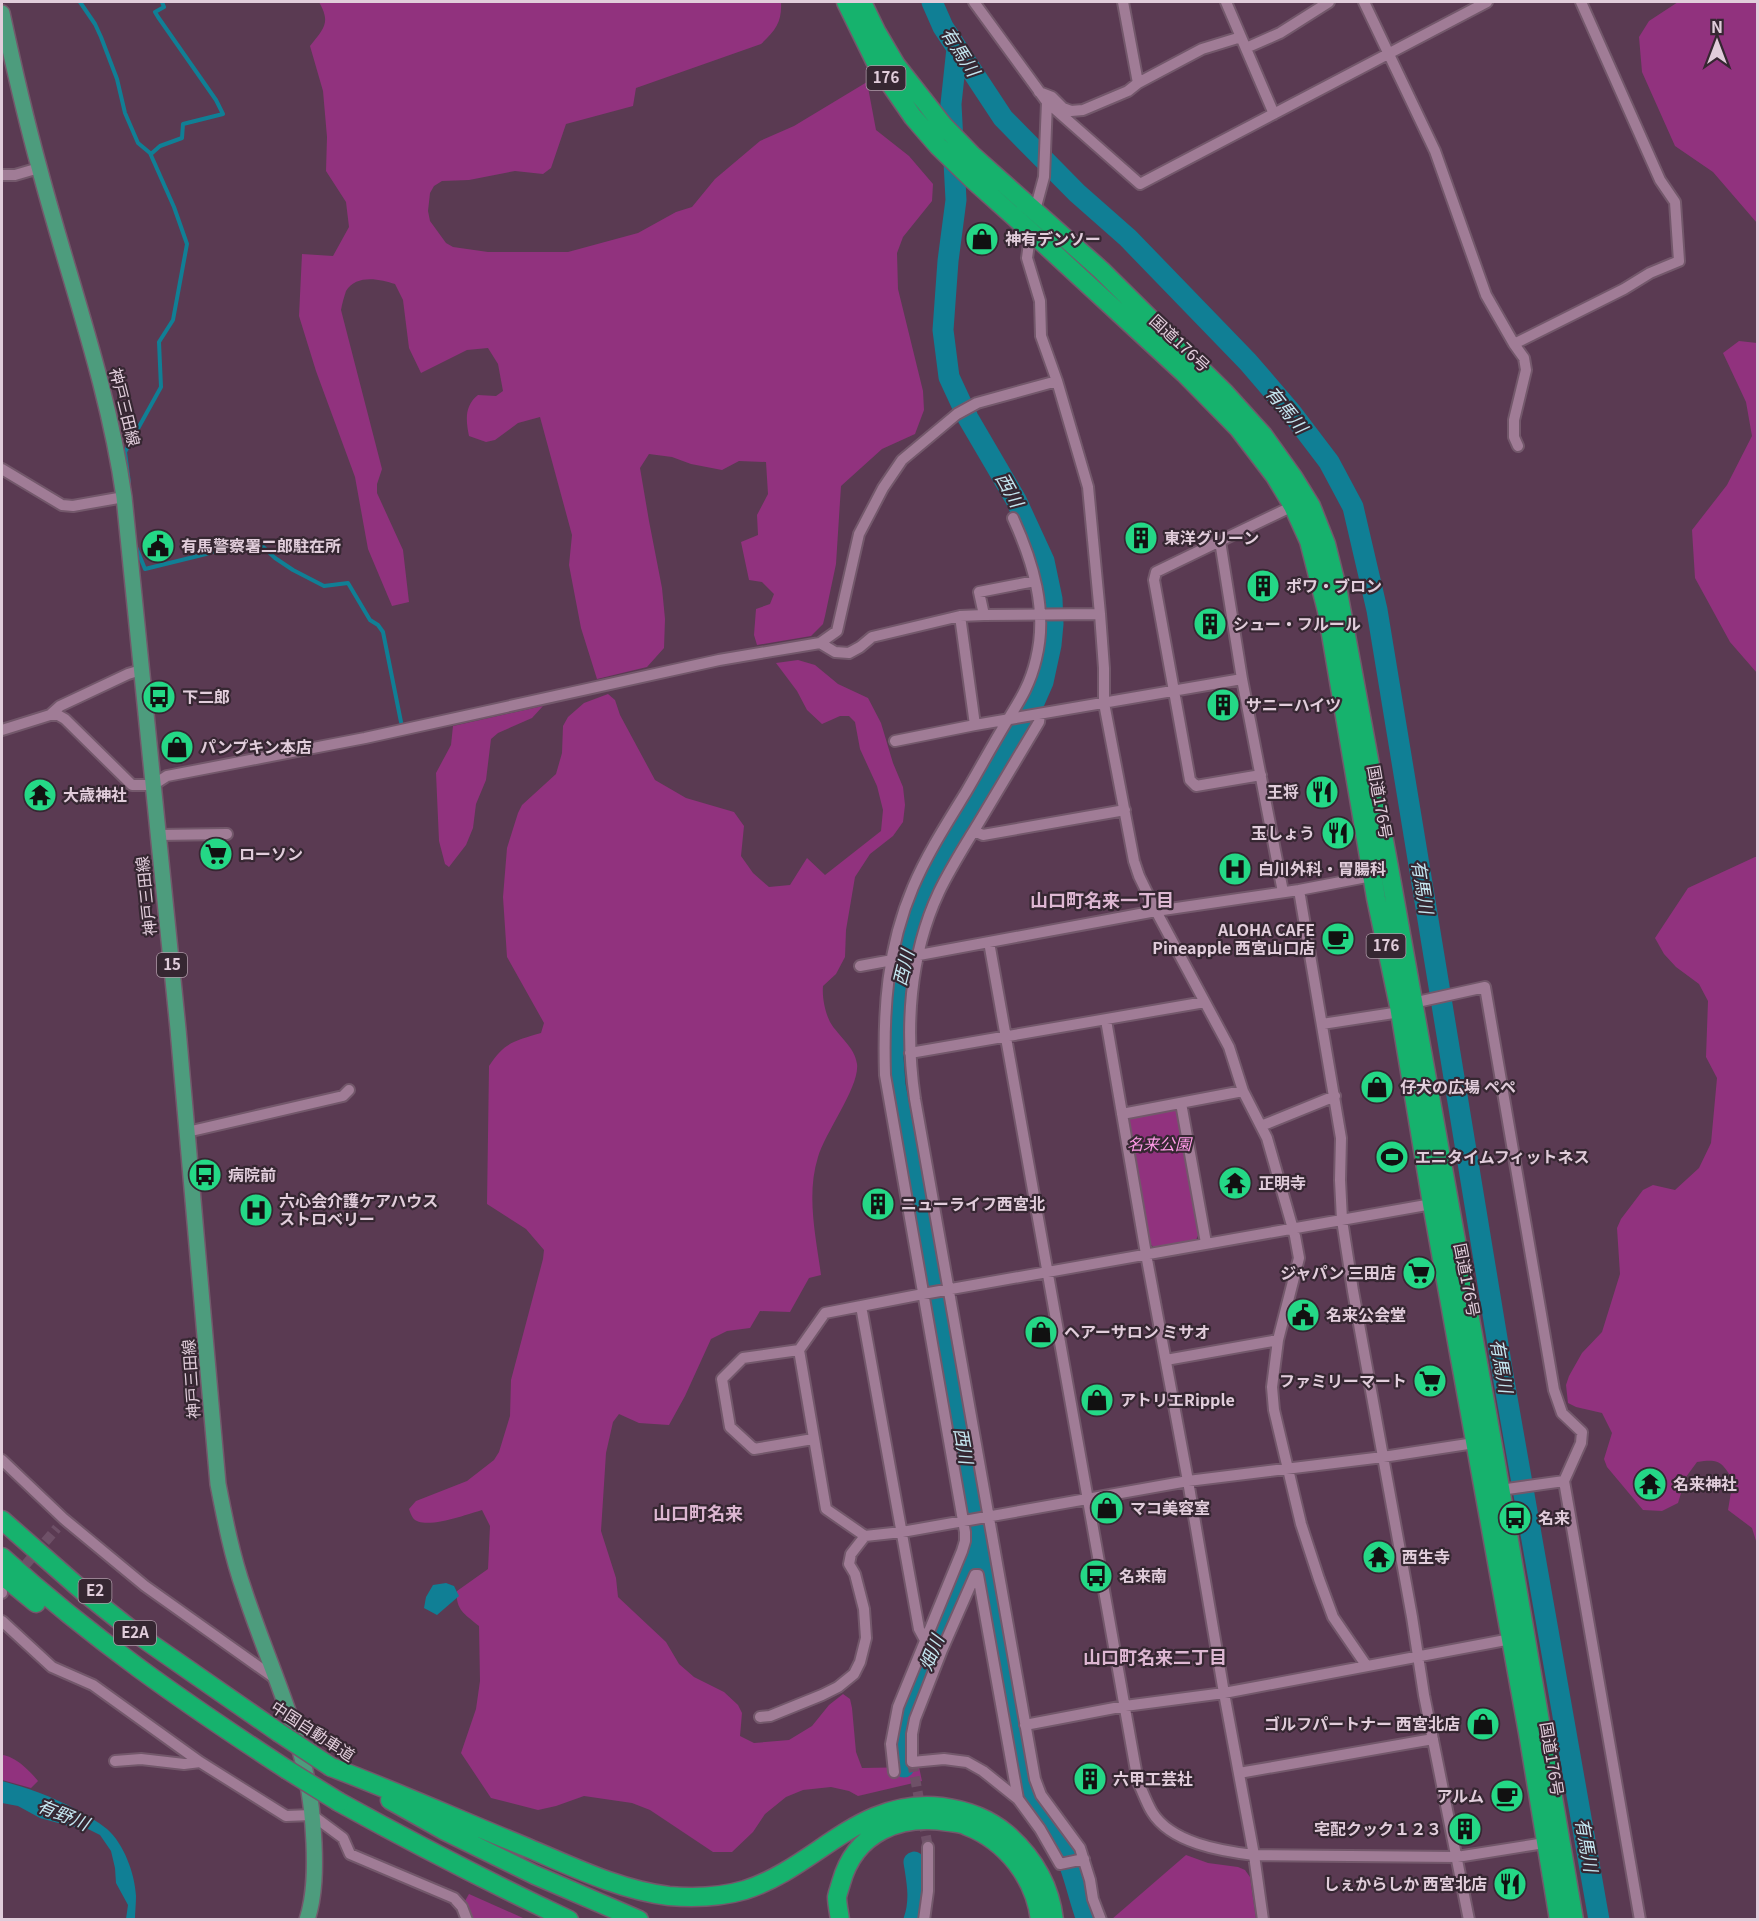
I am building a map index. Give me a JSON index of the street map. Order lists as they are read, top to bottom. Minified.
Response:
{"streets":{"highway":["176","国道176号","E2","E2A","中国自動車道"],"main road":["神戸三田線","15"]},"crossings":[["E2","E2A"],["E2","中国自動車道"]],"districts":["山口町名来一丁目","山口町名来","山口町名来二丁目"],"water":["有馬川","西川","畑川","有野川"],"parks":["名来公園"],"places":{"shop":["神有デンソー","パンプキン本店","仔犬の広場 ペペ","ヘアーサロン ミサオ","アトリエRipple","マコ美容室","ゴルフパートナー 西宮北店"],"building":["東洋グリーン","ポワ・ブロン","シュー・フルール","サニーハイツ","ニューライフ西宮北","六甲工芸社","宅配クック１２３"],"public building":["有馬警察署二郎駐在所","名来公会堂"],"bus stop":["下二郎","病院前","名来","名来南"],"restaurant":["王将","玉しょう","しぇからしか 西宮北店"],"temple":["大歳神社","正明寺","名来神社","西生寺"],"supermarket":["ローソン","ジャパン 三田店","ファミリーマート"],"hospital":["白川外科・胃腸科","六心会介護ケアハウス ストロベリー"],"cafe":["ALOHA CAFE Pineapple 西宮山口店","アルム"],"sports":["エニタイムフィットネス"]},"north":"top"}
